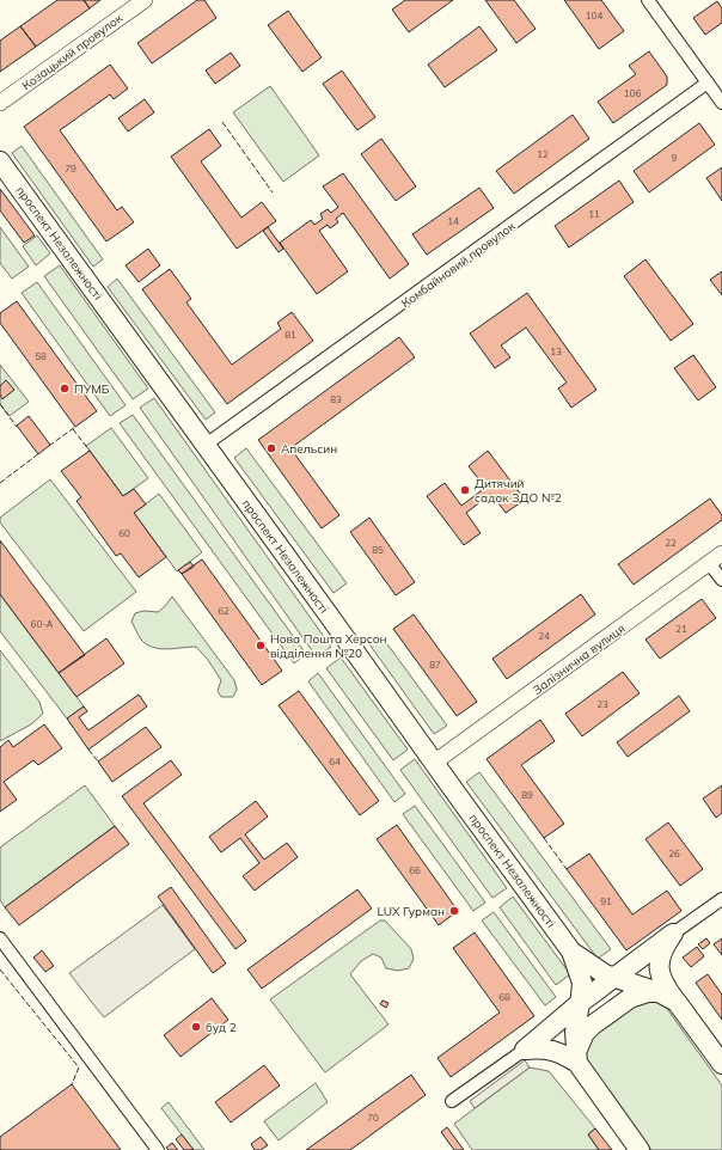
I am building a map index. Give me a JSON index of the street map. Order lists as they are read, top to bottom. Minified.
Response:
{"streets":{"main road":["проспект Незалежності"],"street":["Козацький провулок","Комбайновий провулок","Залізнична вулиця"]},"crossings":[["проспект Незалежності","Комбайновий провулок"],["проспект Незалежності","Залізнична вулиця"]],"places":["ПУМБ","Апельсин","Дитячий садок ЗДО №2","Нова Пошта Херсон відділення №20","LUX Гурман","буд 2"],"house_numbers":["104","106","12","9","79","11","14","81","13","58","83","60","22","85","62","60-А","21","24","87","23","64","89","26","66","91","68","70"]}
